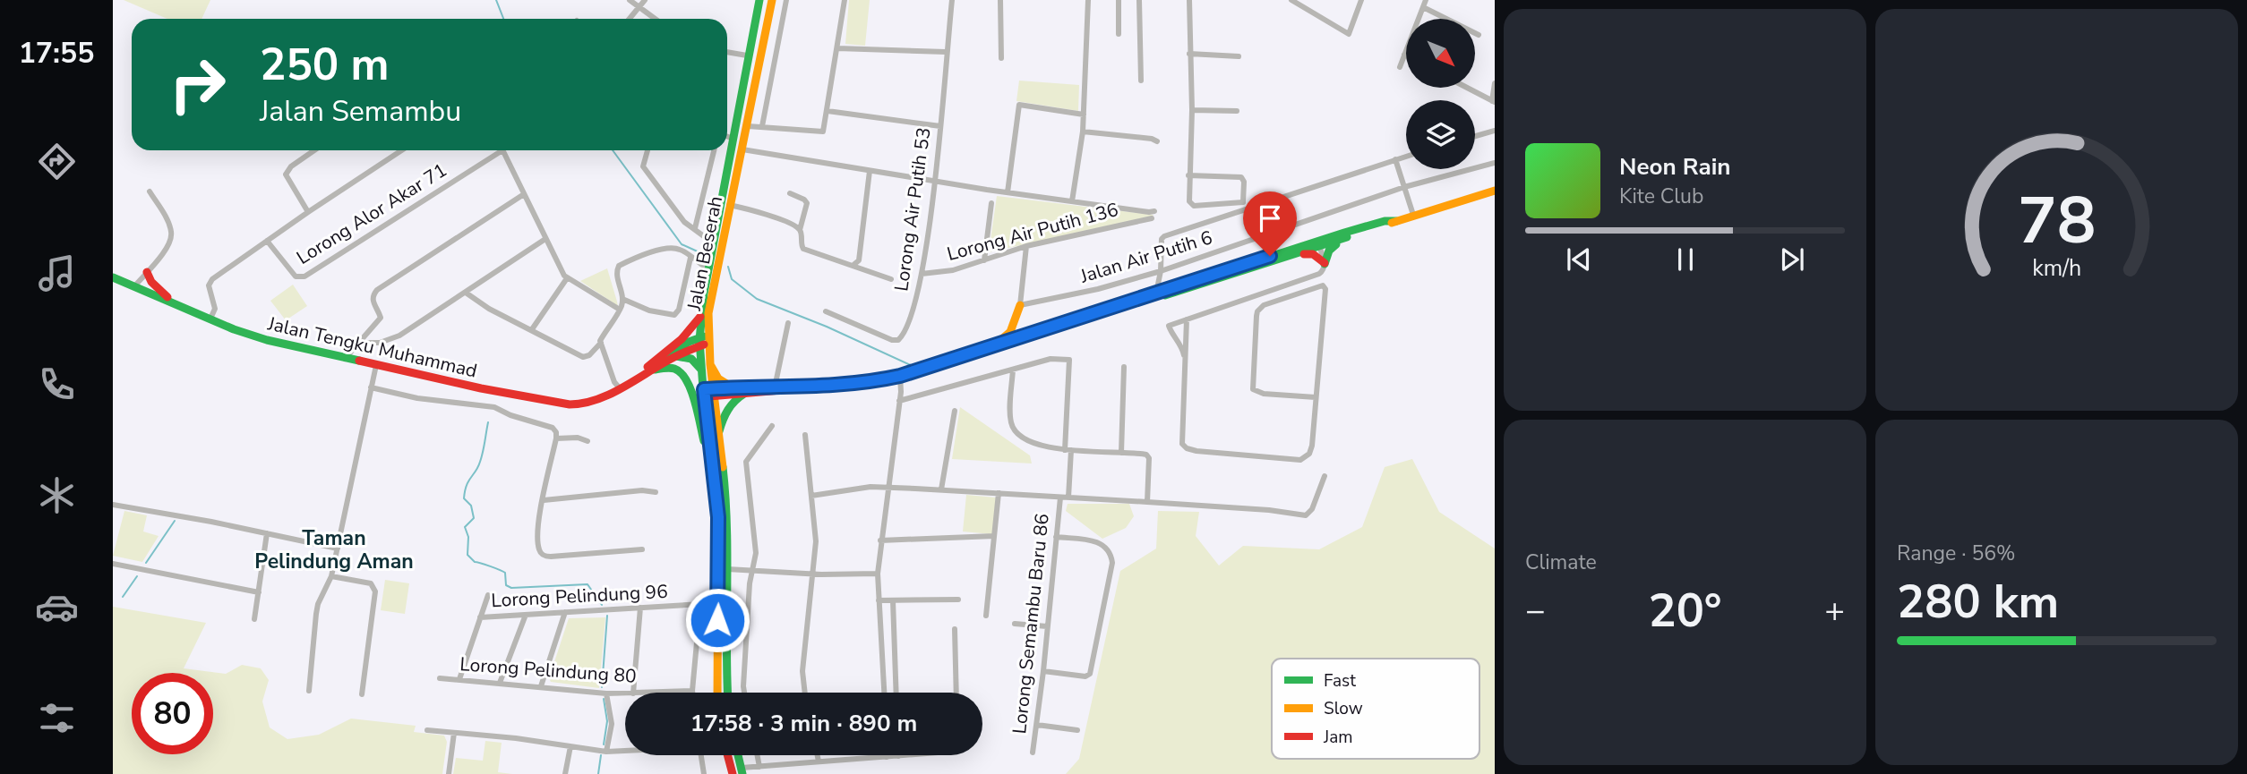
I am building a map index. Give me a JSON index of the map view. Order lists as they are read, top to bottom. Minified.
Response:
{"streets":{"main road":["Jalan Beserah","Jalan Tengku Muhammad"],"street":["Lorong Air Putih 53","Lorong Alor Akar 71","Lorong Air Putih 136","Jalan Air Putih 6","Lorong Pelindung 96","Lorong Semambu Baru 86","Lorong Pelindung 80"]},"crossings":[["Lorong Air Putih 53","Lorong Air Putih 136"],["Jalan Beserah","Jalan Tengku Muhammad"],["Jalan Beserah","Lorong Pelindung 96"]],"districts":["Taman Pelindung Aman"],"legend":["Fast","Slow","Jam"],"north":"bottom right","page":{"tabs":"17:55","turn":["250 m","Jalan Semambu"],"song":["Neon Rain","Kite Club"],"tile":["Climate",["Range · 56%","280 km"]],"heat":["−","20°","+"],"limit":"80","trip":"17:58 · 3 min · 890 m","gauge":["78","km/h"]}}
